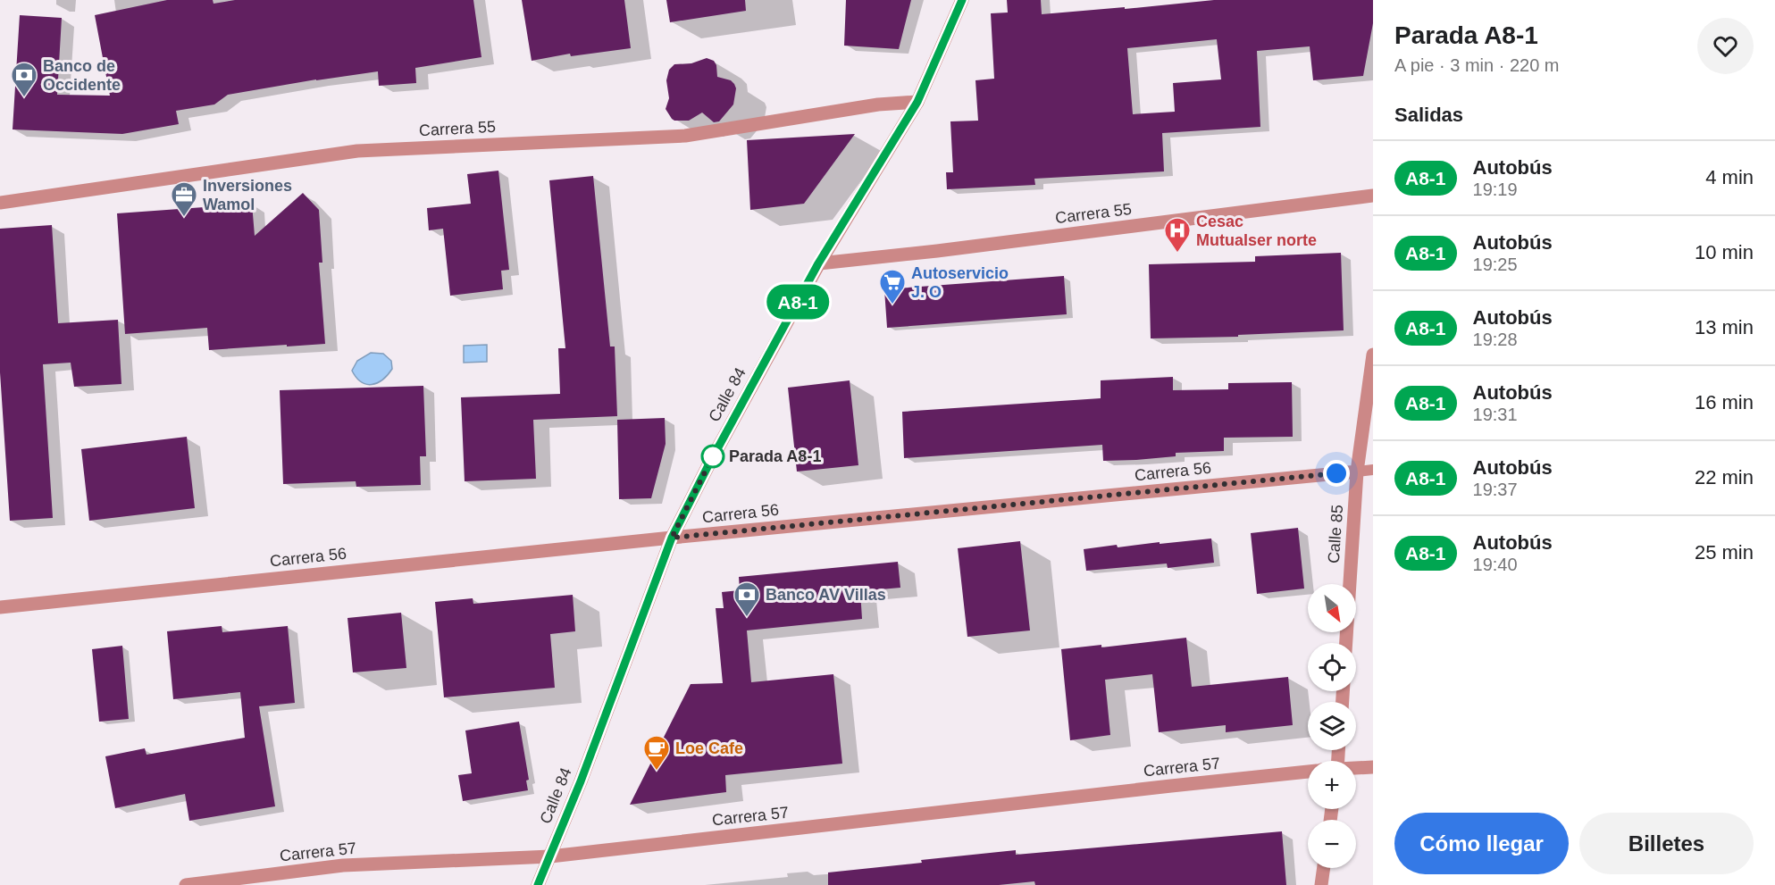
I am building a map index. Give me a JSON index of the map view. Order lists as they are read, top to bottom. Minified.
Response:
{"streets":{"street":["Carrera 55","Calle 84","Carrera 56","Calle 85","Carrera 57"]},"crossings":[["Carrera 55","Calle 84"],["Calle 84","Carrera 56"],["Calle 84","Carrera 57"],["Carrera 56","Calle 85"]],"places":{"bank":["Banco de Occidente","Banco AV Villas"],"office":["Inversiones Wamol"],"hospital":["Cesac Mutualser norte"],"supermarket":["Autoservicio J. O"],"other":["Parada A8-1"],"cafe":["Loe Cafe"]},"lines":["bus line A8-1"],"north":"bottom right","page":{"on_map":"A8-1","heading":[["Parada A8-1","A pie · 3 min · 220 m"],"Salidas"],"list":[{"mark":"A8-1","name":"Autobús","note":"19:19","value":"4 min"},{"mark":"A8-1","name":"Autobús","note":"19:25","value":"10 min"},{"mark":"A8-1","name":"Autobús","note":"19:28","value":"13 min"},{"mark":"A8-1","name":"Autobús","note":"19:31","value":"16 min"},{"mark":"A8-1","name":"Autobús","note":"19:37","value":"22 min"},{"mark":"A8-1","name":"Autobús","note":"19:40","value":"25 min"}],"map_buttons":["+","−"],"buttons":["Cómo llegar","Billetes"]}}
